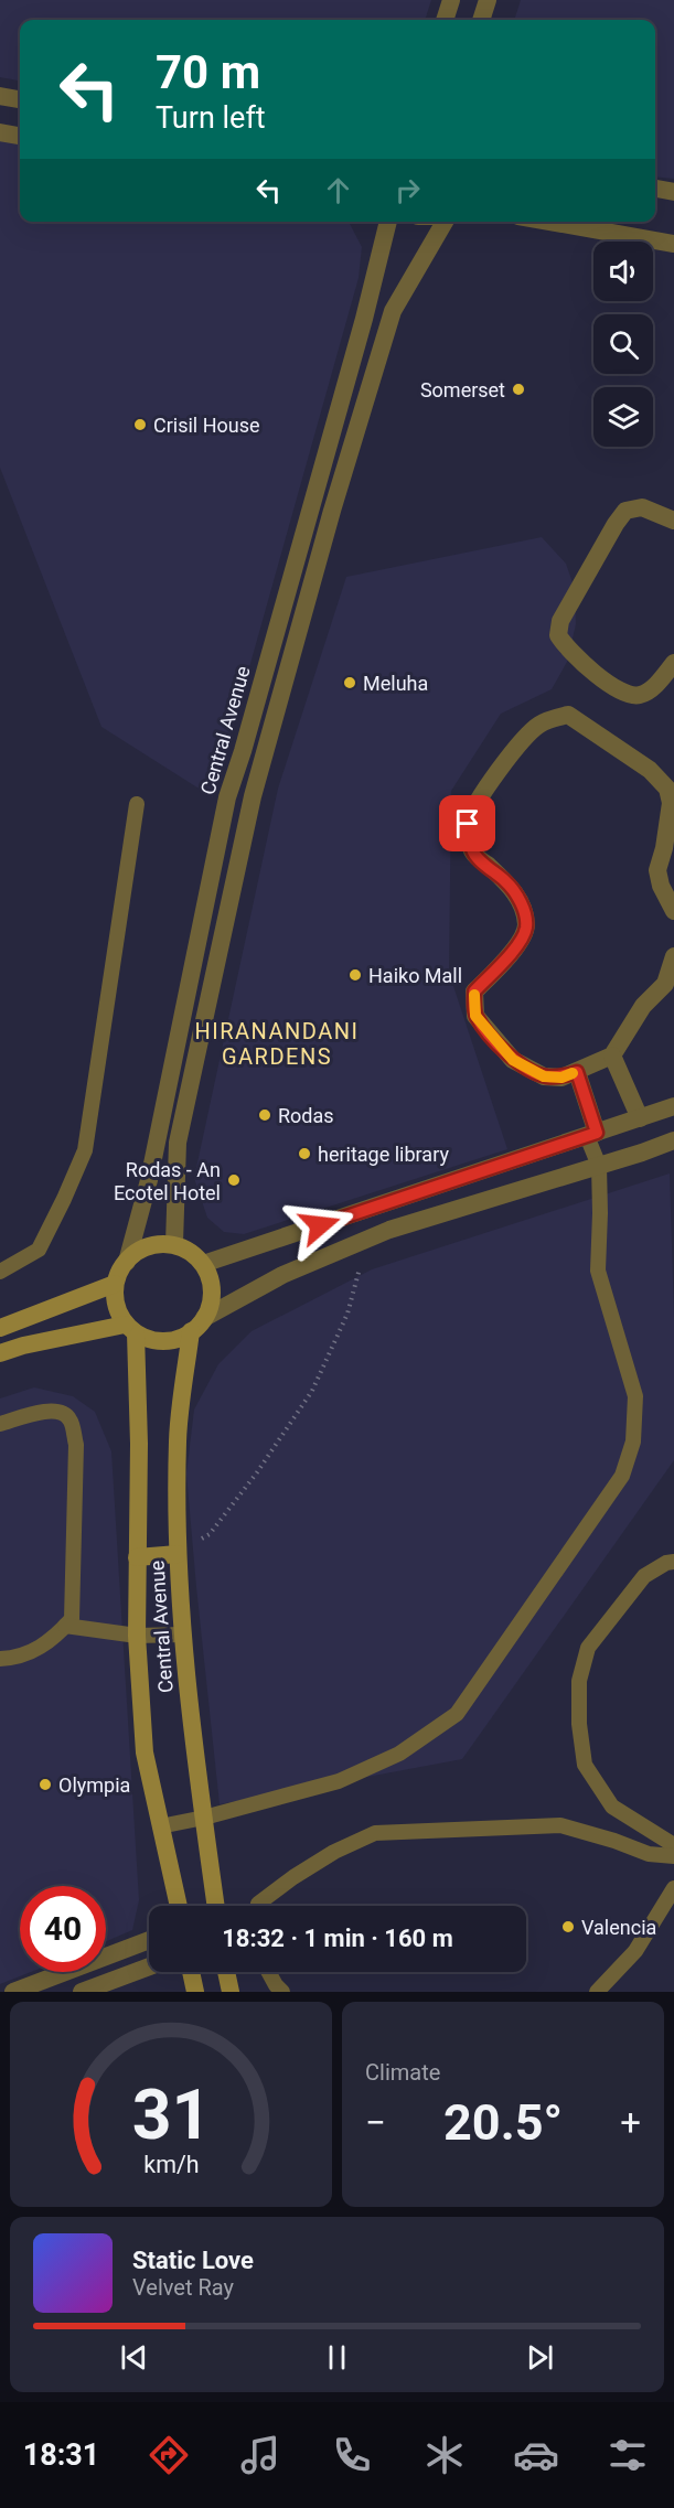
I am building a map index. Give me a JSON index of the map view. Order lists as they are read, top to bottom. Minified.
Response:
{"streets":{"main road":["Central Avenue"]},"districts":["HIRANANDANI GARDENS"],"places":["Somerset","Crisil House","Meluha","Haiko Mall","Rodas","heritage library","Rodas - An Ecotel Hotel","Olympia","Valencia"],"page":{"turn":["70 m","Turn left"],"limit":"40","trip":"18:32 · 1 min · 160 m","tile":"Climate","heat":["−","20.5°","+"],"song":["Static Love","Velvet Ray"],"tabs":"18:31","gauge":["31","km/h"]}}
